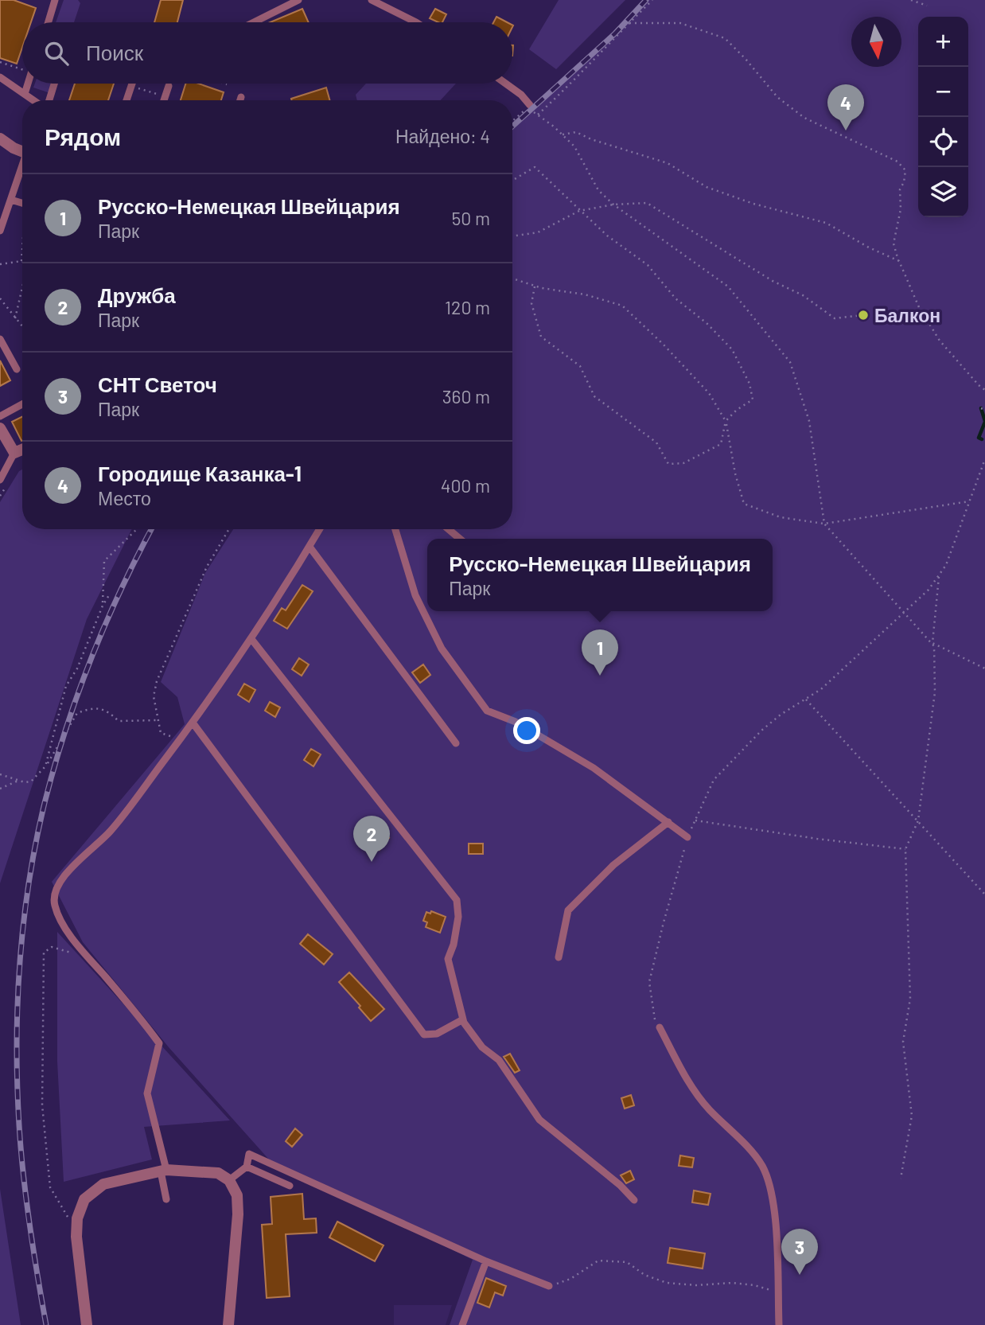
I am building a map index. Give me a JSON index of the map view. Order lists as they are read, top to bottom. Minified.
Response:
{"places":["Балкон"],"north":"bottom","page":{"map_buttons":["+","−"],"search":"Поиск","pins":["4","1","2","3"],"heading":["Рядом","Найдено: 4"],"list":[{"mark":"1","name":"Русско-Немецкая Швейцария","note":"Парк","value":"50 m"},{"mark":"2","name":"Дружба","note":"Парк","value":"120 m"},{"mark":"3","name":"СНТ Светоч","note":"Парк","value":"360 m"},{"mark":"4","name":"Городище Казанка-1","note":"Место","value":"400 m"}],"popup":["Русско-Немецкая Швейцария","Парк"]}}
